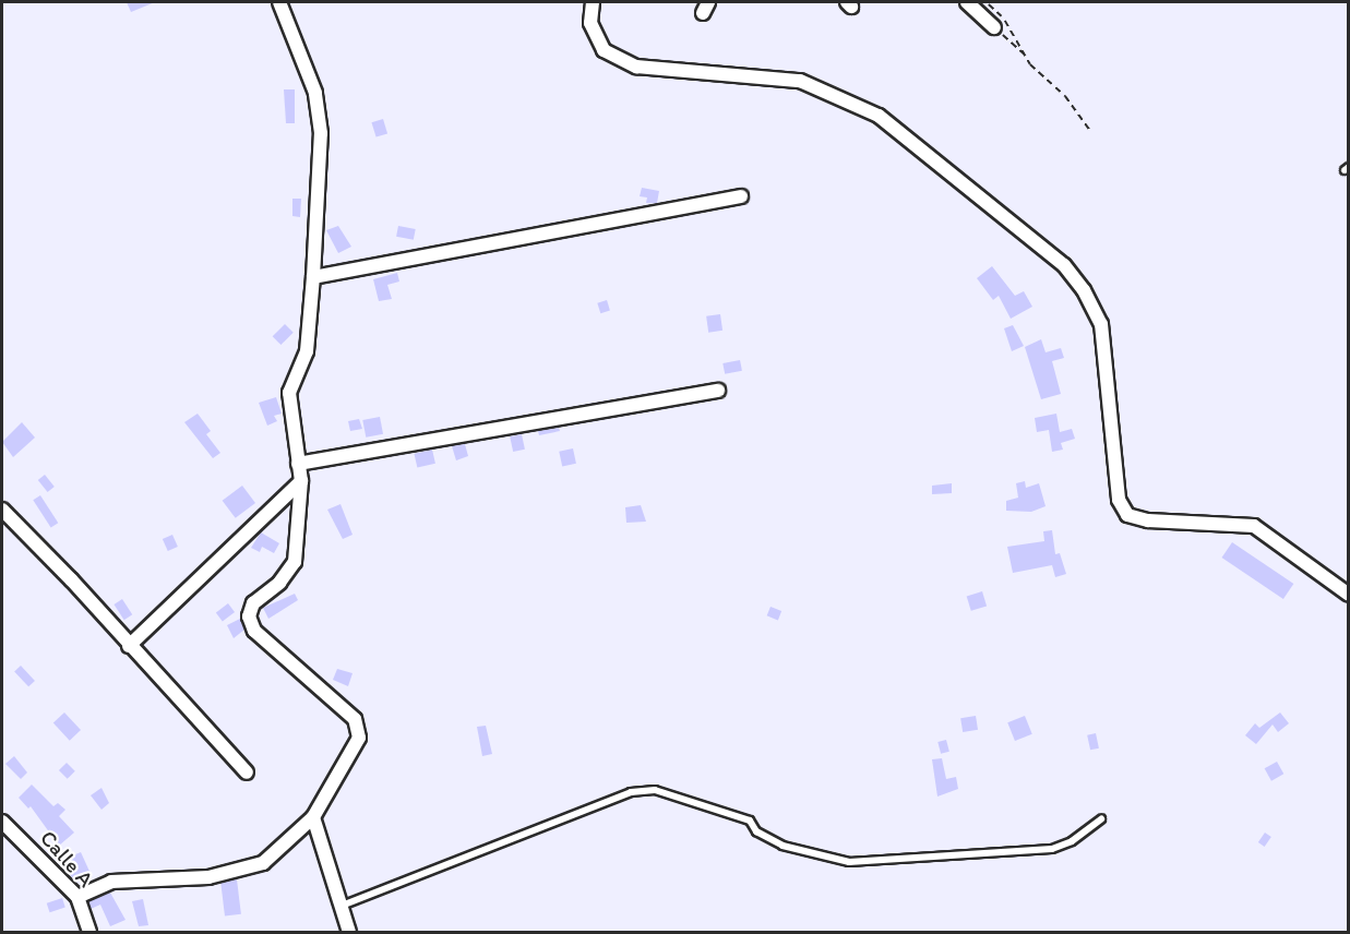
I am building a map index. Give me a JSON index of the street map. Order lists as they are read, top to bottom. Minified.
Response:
{"streets":{"street":["Calle A"]}}
